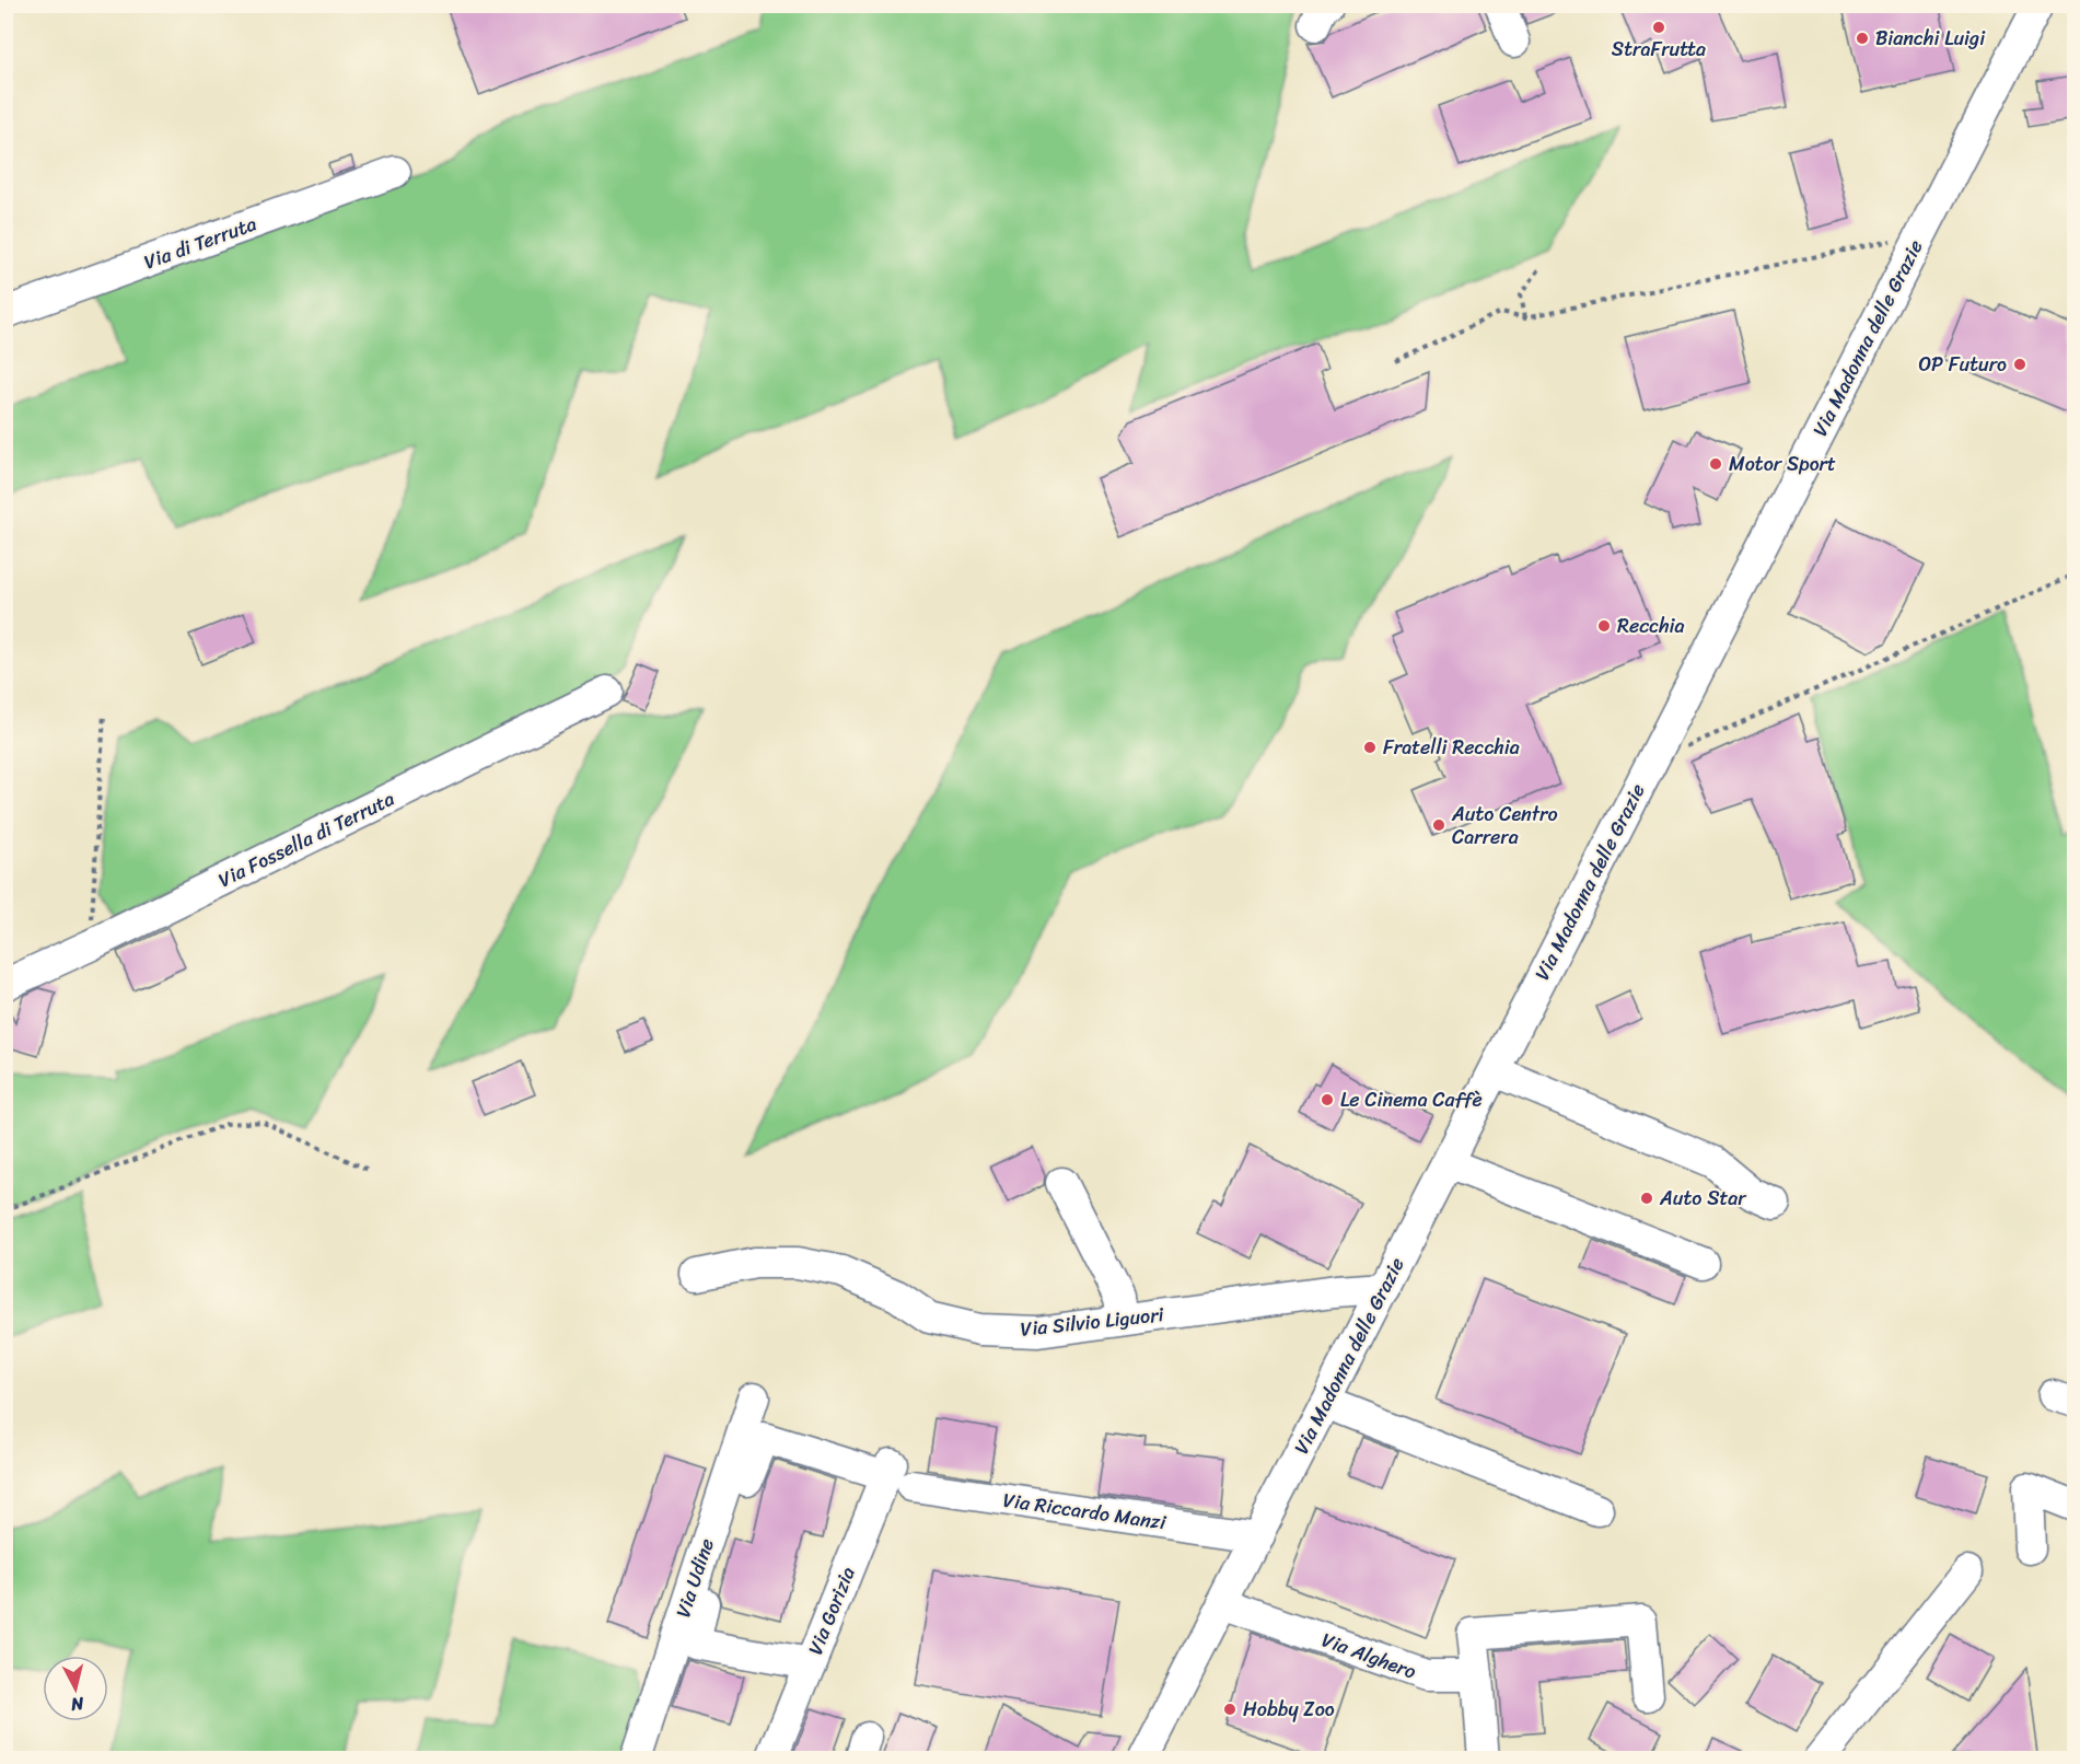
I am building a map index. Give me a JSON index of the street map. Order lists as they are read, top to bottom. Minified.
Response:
{"streets":{"street":["Via di Terruta","Via Madonna delle Grazie","Via Fossella di Terruta","Via Silvio Liguori","Via Riccardo Manzi","Via Udine","Via Gorizia","Via Alghero"]},"crossings":[["Via Madonna delle Grazie","Via Silvio Liguori"],["Via Madonna delle Grazie","Via Riccardo Manzi"],["Via Madonna delle Grazie","Via Alghero"],["Via Riccardo Manzi","Via Gorizia"]],"places":["StraFrutta","Bianchi Luigi","OP Futuro","Motor Sport","Recchia","Fratelli Recchia","Auto Centro Carrera","Le Cinema Caffè","Auto Star","Hobby Zoo"],"north":"bottom"}
